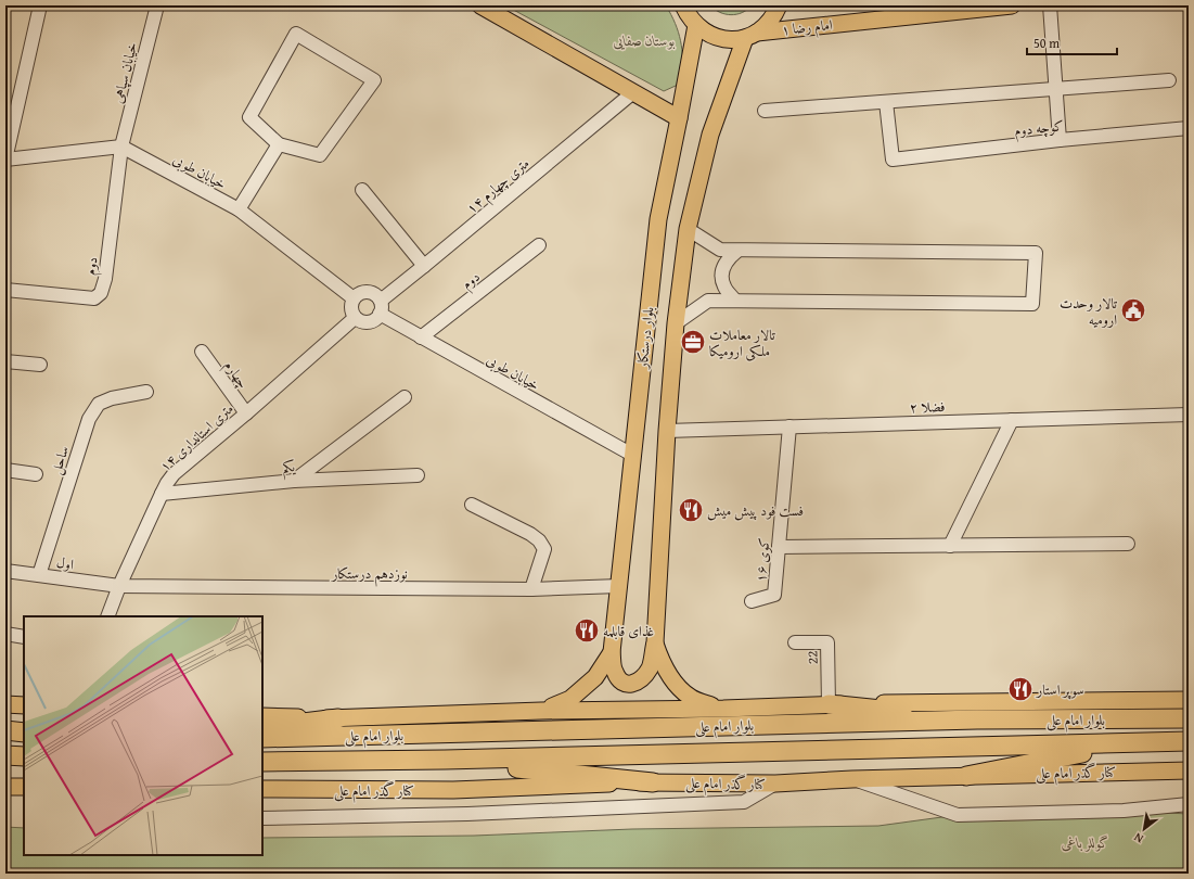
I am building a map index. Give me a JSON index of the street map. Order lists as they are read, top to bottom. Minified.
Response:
{"streets":{"highway":["بلوار امام علی"],"main road":["امام رضا ۱","بلوار درستکار","کنار گذر امام علی"],"street":["خیابان سپاهی","کوچه دوم","خیابان طوبی","۱۴ متری چهارم","دوم","چهارم","فضلا ۲","۱۴ متری استانداری","ساحل","یکم","کوی ۱۶","اول","نوزدهم درستکار","22"]},"crossings":[["امام رضا ۱","بلوار درستکار"],["خیابان سپاهی","خیابان طوبی"],["خیابان سپاهی","دوم"],["خیابان طوبی","۱۴ متری چهارم"],["خیابان طوبی","دوم"],["خیابان طوبی","بلوار درستکار"],["خیابان طوبی","۱۴ متری استانداری"],["۱۴ متری چهارم","۱۴ متری استانداری"],["بلوار درستکار","فضلا ۲"],["بلوار درستکار","نوزدهم درستکار"],["چهارم","۱۴ متری استانداری"],["فضلا ۲","کوی ۱۶"],["۱۴ متری استانداری","یکم"],["۱۴ متری استانداری","اول"],["۱۴ متری استانداری","نوزدهم درستکار"],["ساحل","اول"],["اول","نوزدهم درستکار"]],"parks":["بوستان صفایی","گوللر باغی"],"places":{"public building":["تالار وحدت ارومیه"],"office":["تالار معاملات ملکی ارومیکا"],"restaurant":["فست فود پیش میش","غذای قابلمه","سوپر استار"]},"scale_bar":"50 m","north":"bottom left"}
